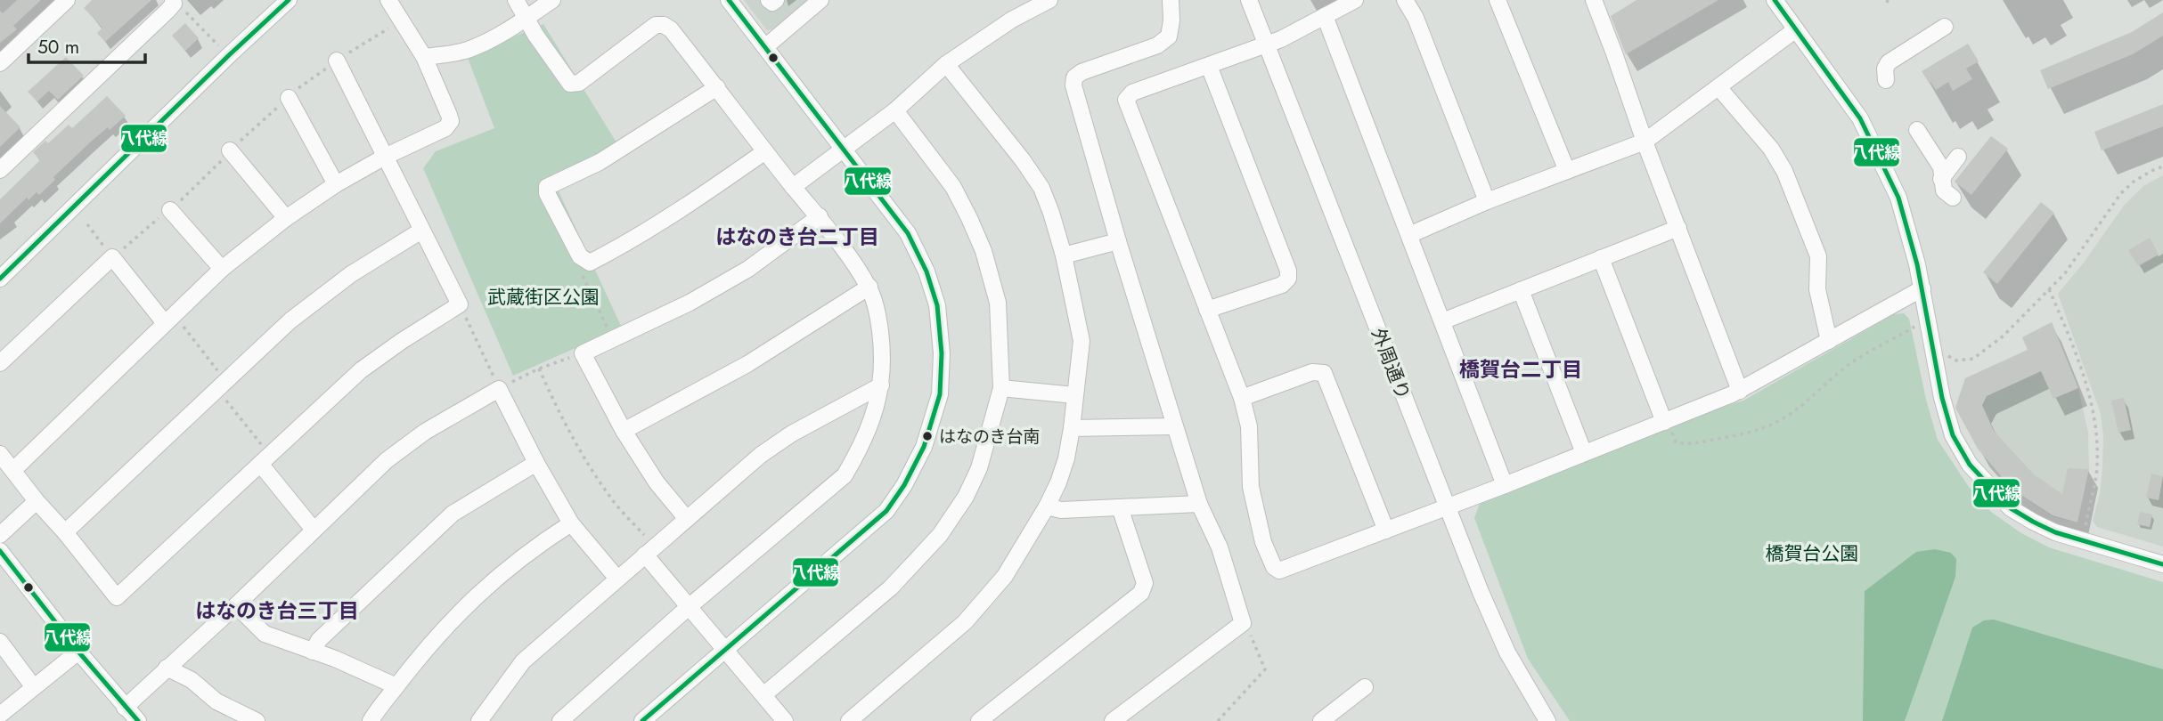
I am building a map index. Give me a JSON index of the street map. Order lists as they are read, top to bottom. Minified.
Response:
{"streets":{"street":["外周通り"]},"districts":["はなのき台二丁目","橋賀台二丁目","はなのき台三丁目"],"parks":["武蔵街区公園","橋賀台公園"],"places":["はなのき台南"],"lines":["transit line 八代線"],"scale_bar":"50 m"}
